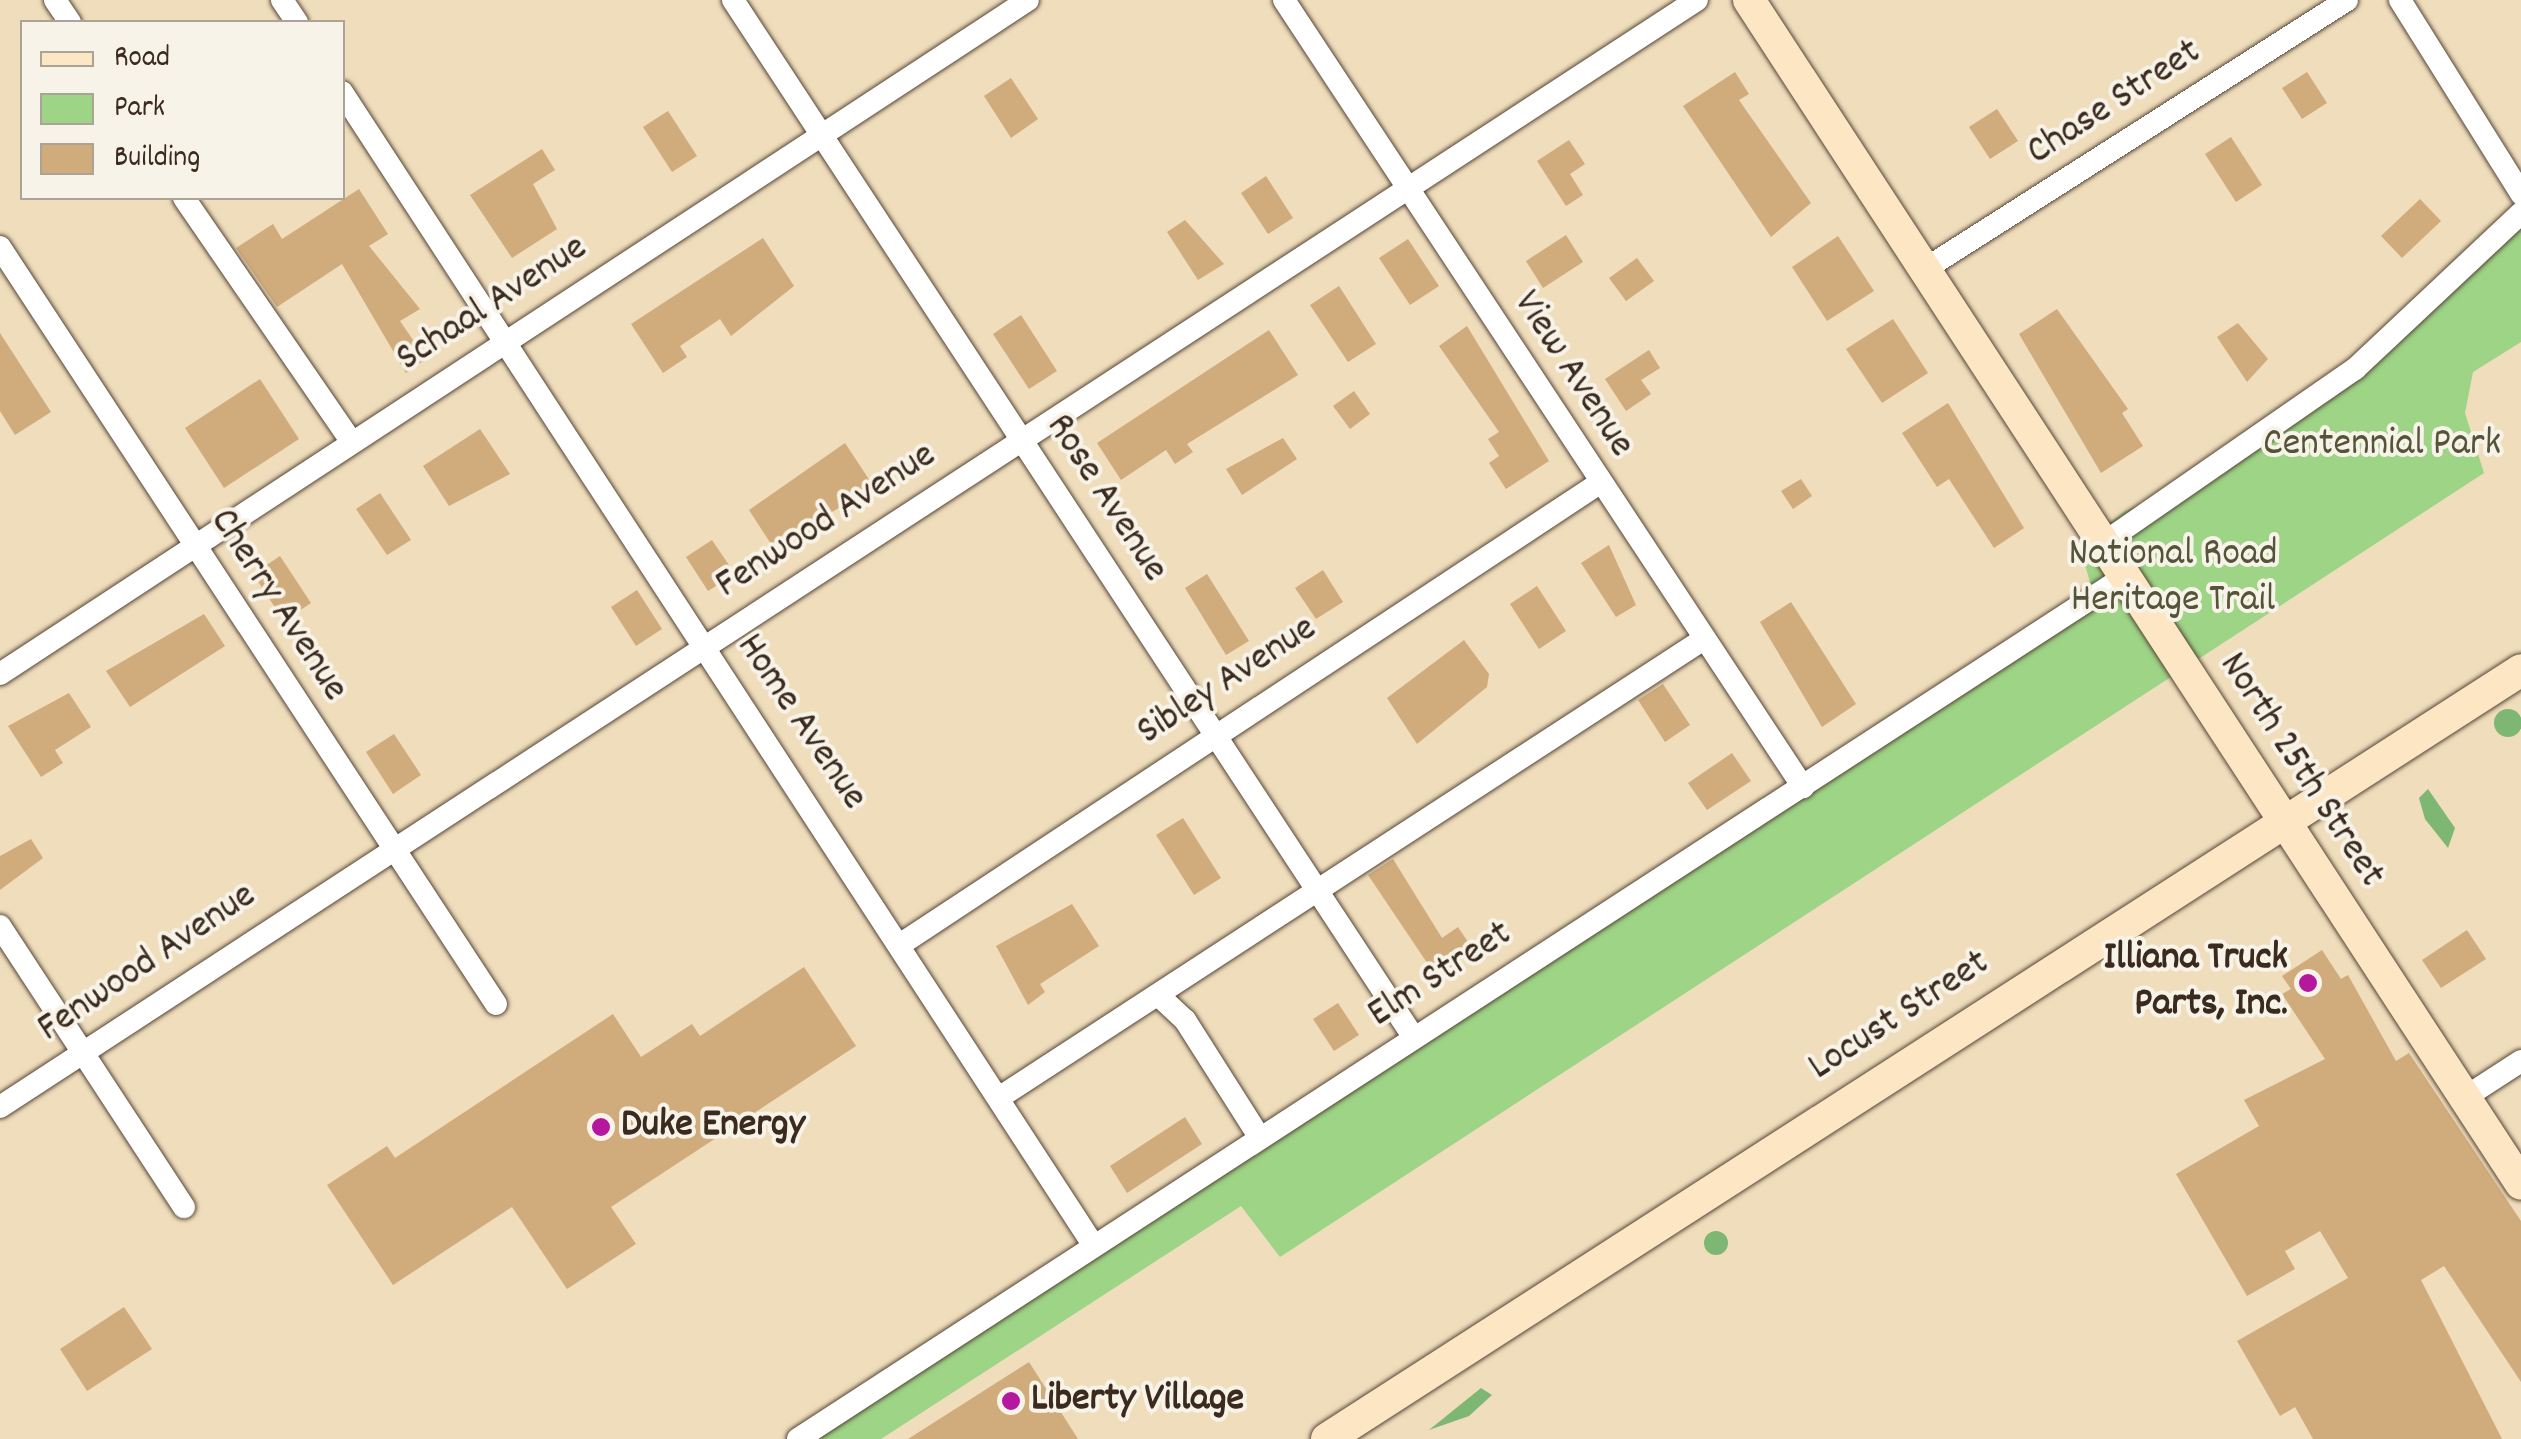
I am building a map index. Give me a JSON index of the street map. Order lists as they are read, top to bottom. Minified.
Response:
{"streets":{"street":["Chase Street","Schaal Avenue","View Avenue","Rose Avenue","Fenwood Avenue","Cherry Avenue","Sibley Avenue","Home Avenue","North 25th Street","Elm Street","Locust Street"]},"crossings":[["Chase Street","North 25th Street"],["Schaal Avenue","Rose Avenue"],["Schaal Avenue","Cherry Avenue"],["Schaal Avenue","Home Avenue"],["View Avenue","Fenwood Avenue"],["View Avenue","Sibley Avenue"],["View Avenue","Elm Street"],["Rose Avenue","Fenwood Avenue"],["Rose Avenue","Sibley Avenue"],["Rose Avenue","Elm Street"],["Fenwood Avenue","Cherry Avenue"],["Fenwood Avenue","Home Avenue"],["Sibley Avenue","Home Avenue"],["Home Avenue","Elm Street"],["North 25th Street","Elm Street"],["North 25th Street","Locust Street"]],"parks":["Centennial Park","National Road Heritage Trail"],"places":["Illiana Truck Parts, Inc.","Duke Energy","Liberty Village"],"legend":["Road","Park","Building"]}
